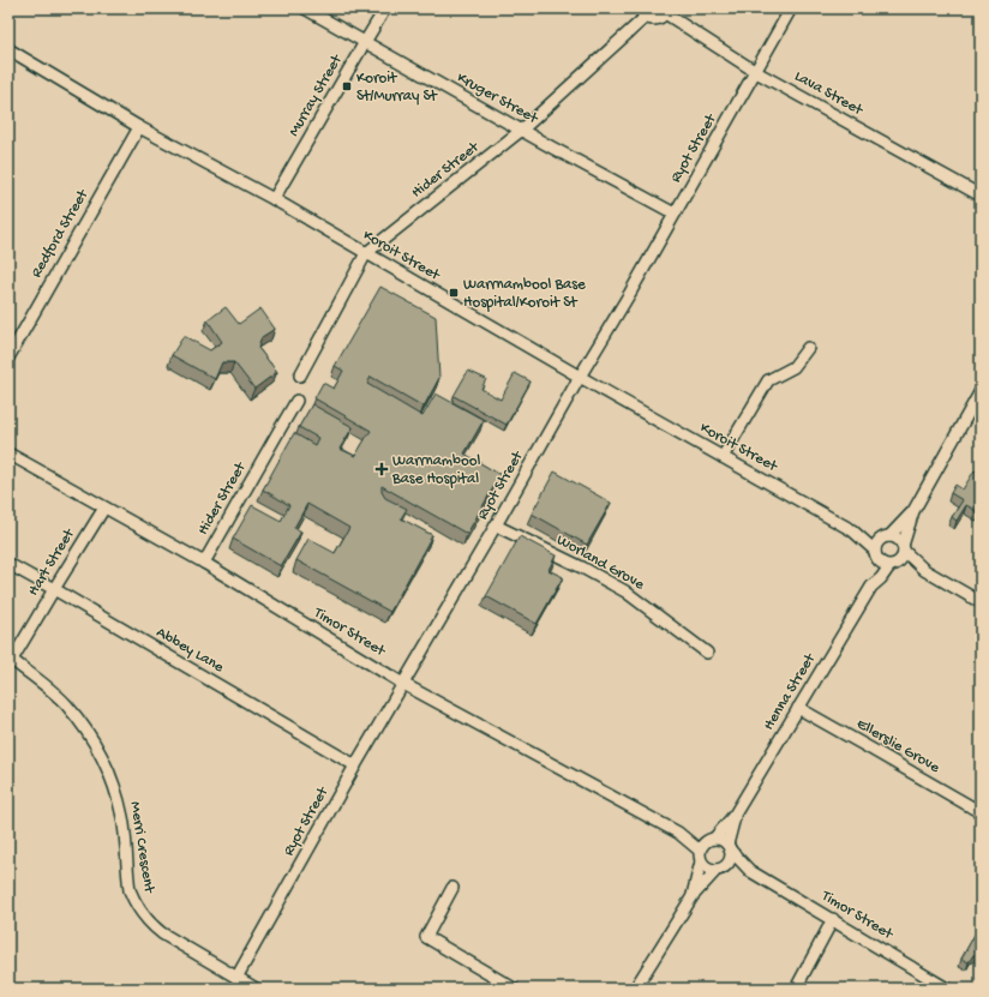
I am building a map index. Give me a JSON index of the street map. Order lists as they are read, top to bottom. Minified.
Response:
{"streets":{"street":["Lava Street","Murray Street","Kruger Street","Ryot Street","Hider Street","Redford Street","Koroit Street","Hart Street","Worland Grove","Timor Street","Abbey Lane","Henna Street","Ellerslie Grove","Merri Crescent"]},"crossings":[["Lava Street","Ryot Street"],["Murray Street","Kruger Street"],["Murray Street","Koroit Street"],["Kruger Street","Ryot Street"],["Kruger Street","Hider Street"],["Ryot Street","Koroit Street"],["Ryot Street","Worland Grove"],["Ryot Street","Timor Street"],["Ryot Street","Abbey Lane"],["Ryot Street","Merri Crescent"],["Hider Street","Koroit Street"],["Hider Street","Timor Street"],["Redford Street","Koroit Street"],["Koroit Street","Henna Street"],["Hart Street","Timor Street"],["Hart Street","Abbey Lane"],["Hart Street","Merri Crescent"],["Timor Street","Henna Street"],["Henna Street","Ellerslie Grove"]],"places":{"transit":["Koroit St/Murray St","Warrnambool Base Hospital/Koroit St"],"health":["Warrnambool Base Hospital"]}}
